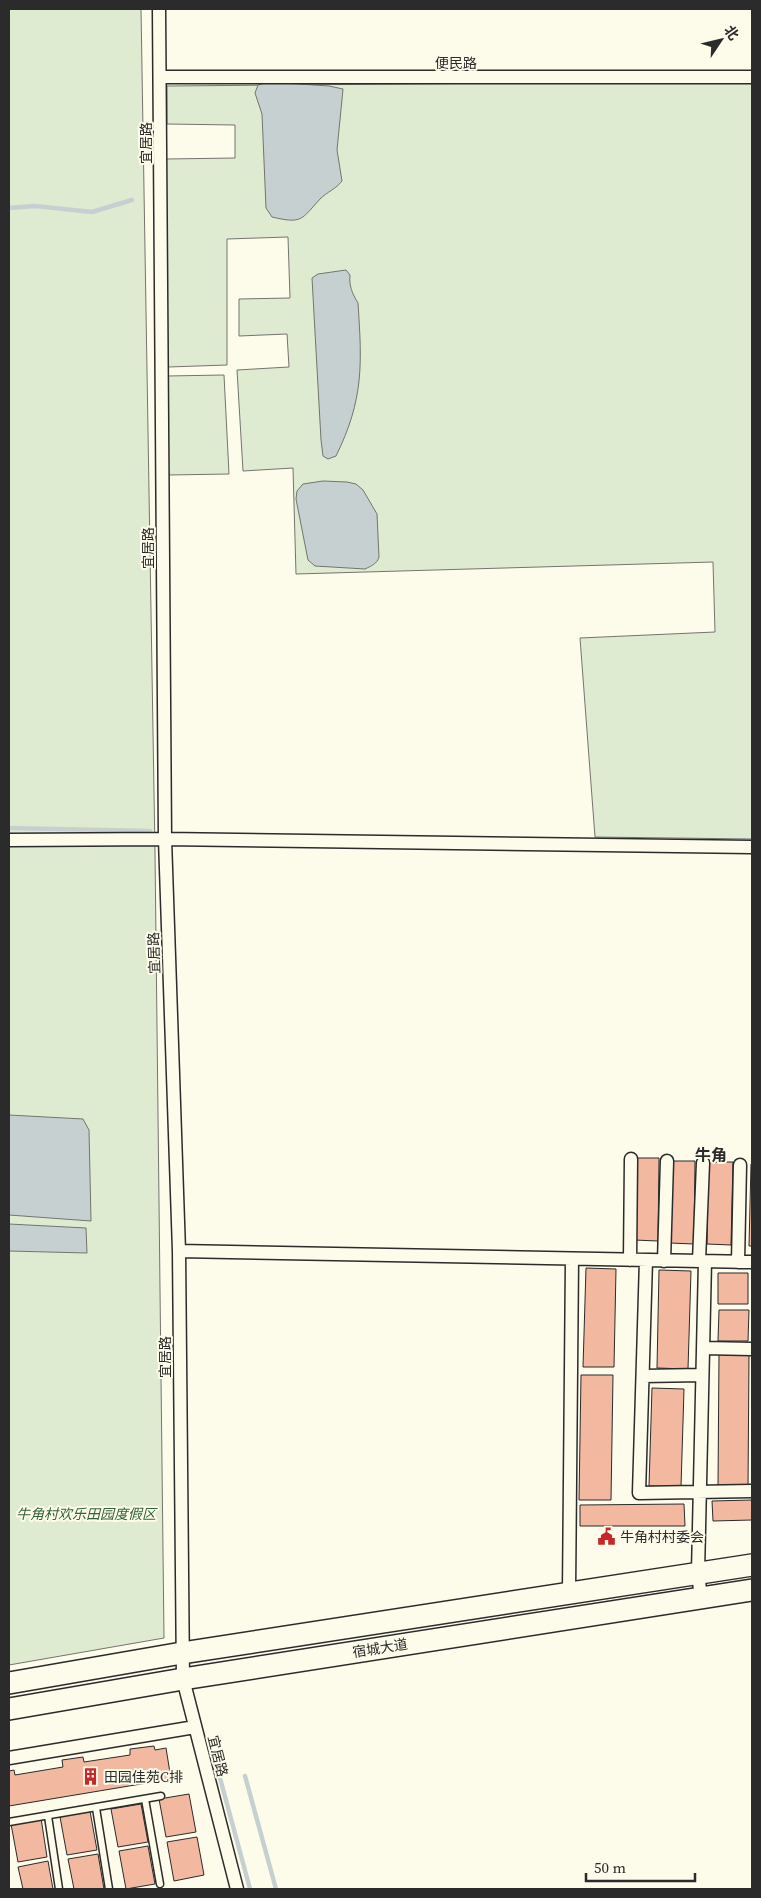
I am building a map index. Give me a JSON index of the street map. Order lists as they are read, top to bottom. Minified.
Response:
{"streets":{"main road":["宿城大道"],"street":["便民路","宜居路"]},"crossings":[["便民路","宜居路"],["宜居路","宿城大道"]],"districts":["牛角"],"parks":["牛角村欢乐田园度假区"],"places":{"public building":["牛角村村委会"],"building":["田园佳苑C排"]},"scale_bar":"50 m","north":"top right"}
